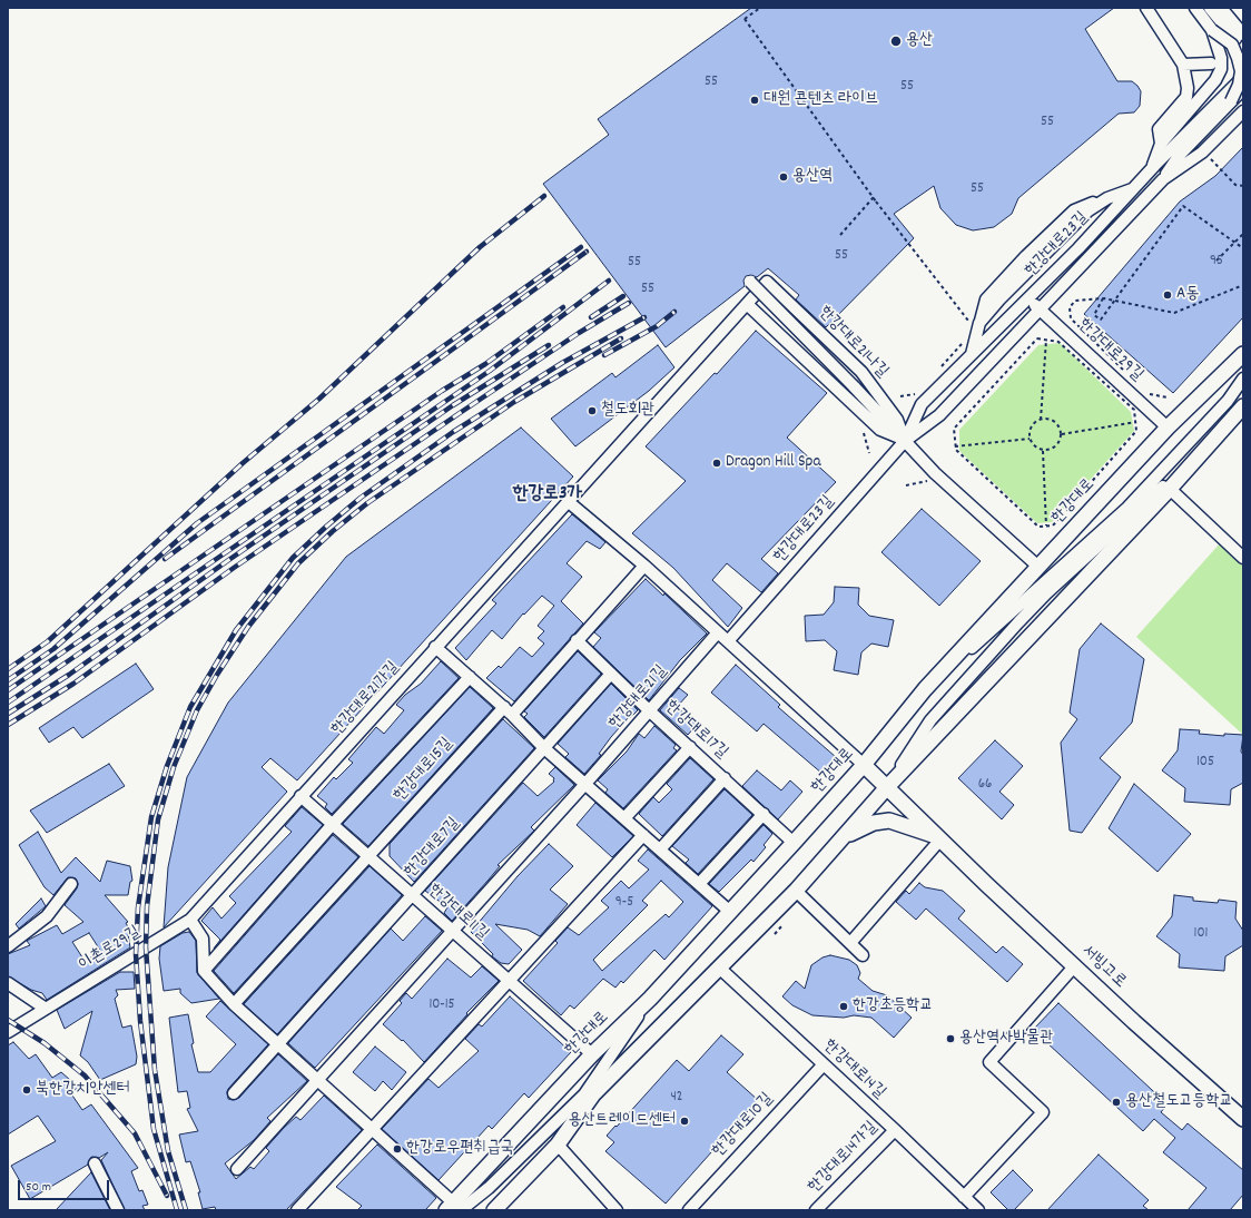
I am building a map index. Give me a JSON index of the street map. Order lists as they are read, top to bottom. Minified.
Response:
{"streets":{"main road":["한강대로","서빙고로"],"street":["한강대로23길","한강대로21나길","한강대로29길","한강대로21길","한강대로21가길","한강대로17길","한강대로15길","한강대로7길","한강대로11길","이촌로29길","한강대로14길","한강대로10길","한강대로14가길"]},"crossings":[["한강대로23길","한강대로21나길"],["한강대로23길","한강대로29길"],["한강대로21나길","한강대로21가길"],["한강대로29길","한강대로"],["한강대로","한강대로17길"],["한강대로","한강대로11길"],["한강대로","서빙고로"],["한강대로21길","한강대로17길"],["한강대로21가길","한강대로11길"],["한강대로21가길","이촌로29길"],["한강대로17길","한강대로7길"],["한강대로15길","한강대로11길"],["한강대로7길","한강대로11길"],["한강대로14길","한강대로10길"],["한강대로14길","한강대로14가길"]],"districts":["한강로3가"],"places":["용산","대원 콘텐츠 라이브","용산역","A동","철도회관","Dragon Hill Spa","한강초등학교","용산역사박물관","북한강치안센터","용산철도고등학교","용산트레이드센터","한강로우편취급국"],"house_numbers":["55","55","55","55","55","95","55","55","105","66","9-5","101","10-15","42"],"scale_bar":"50 m"}
